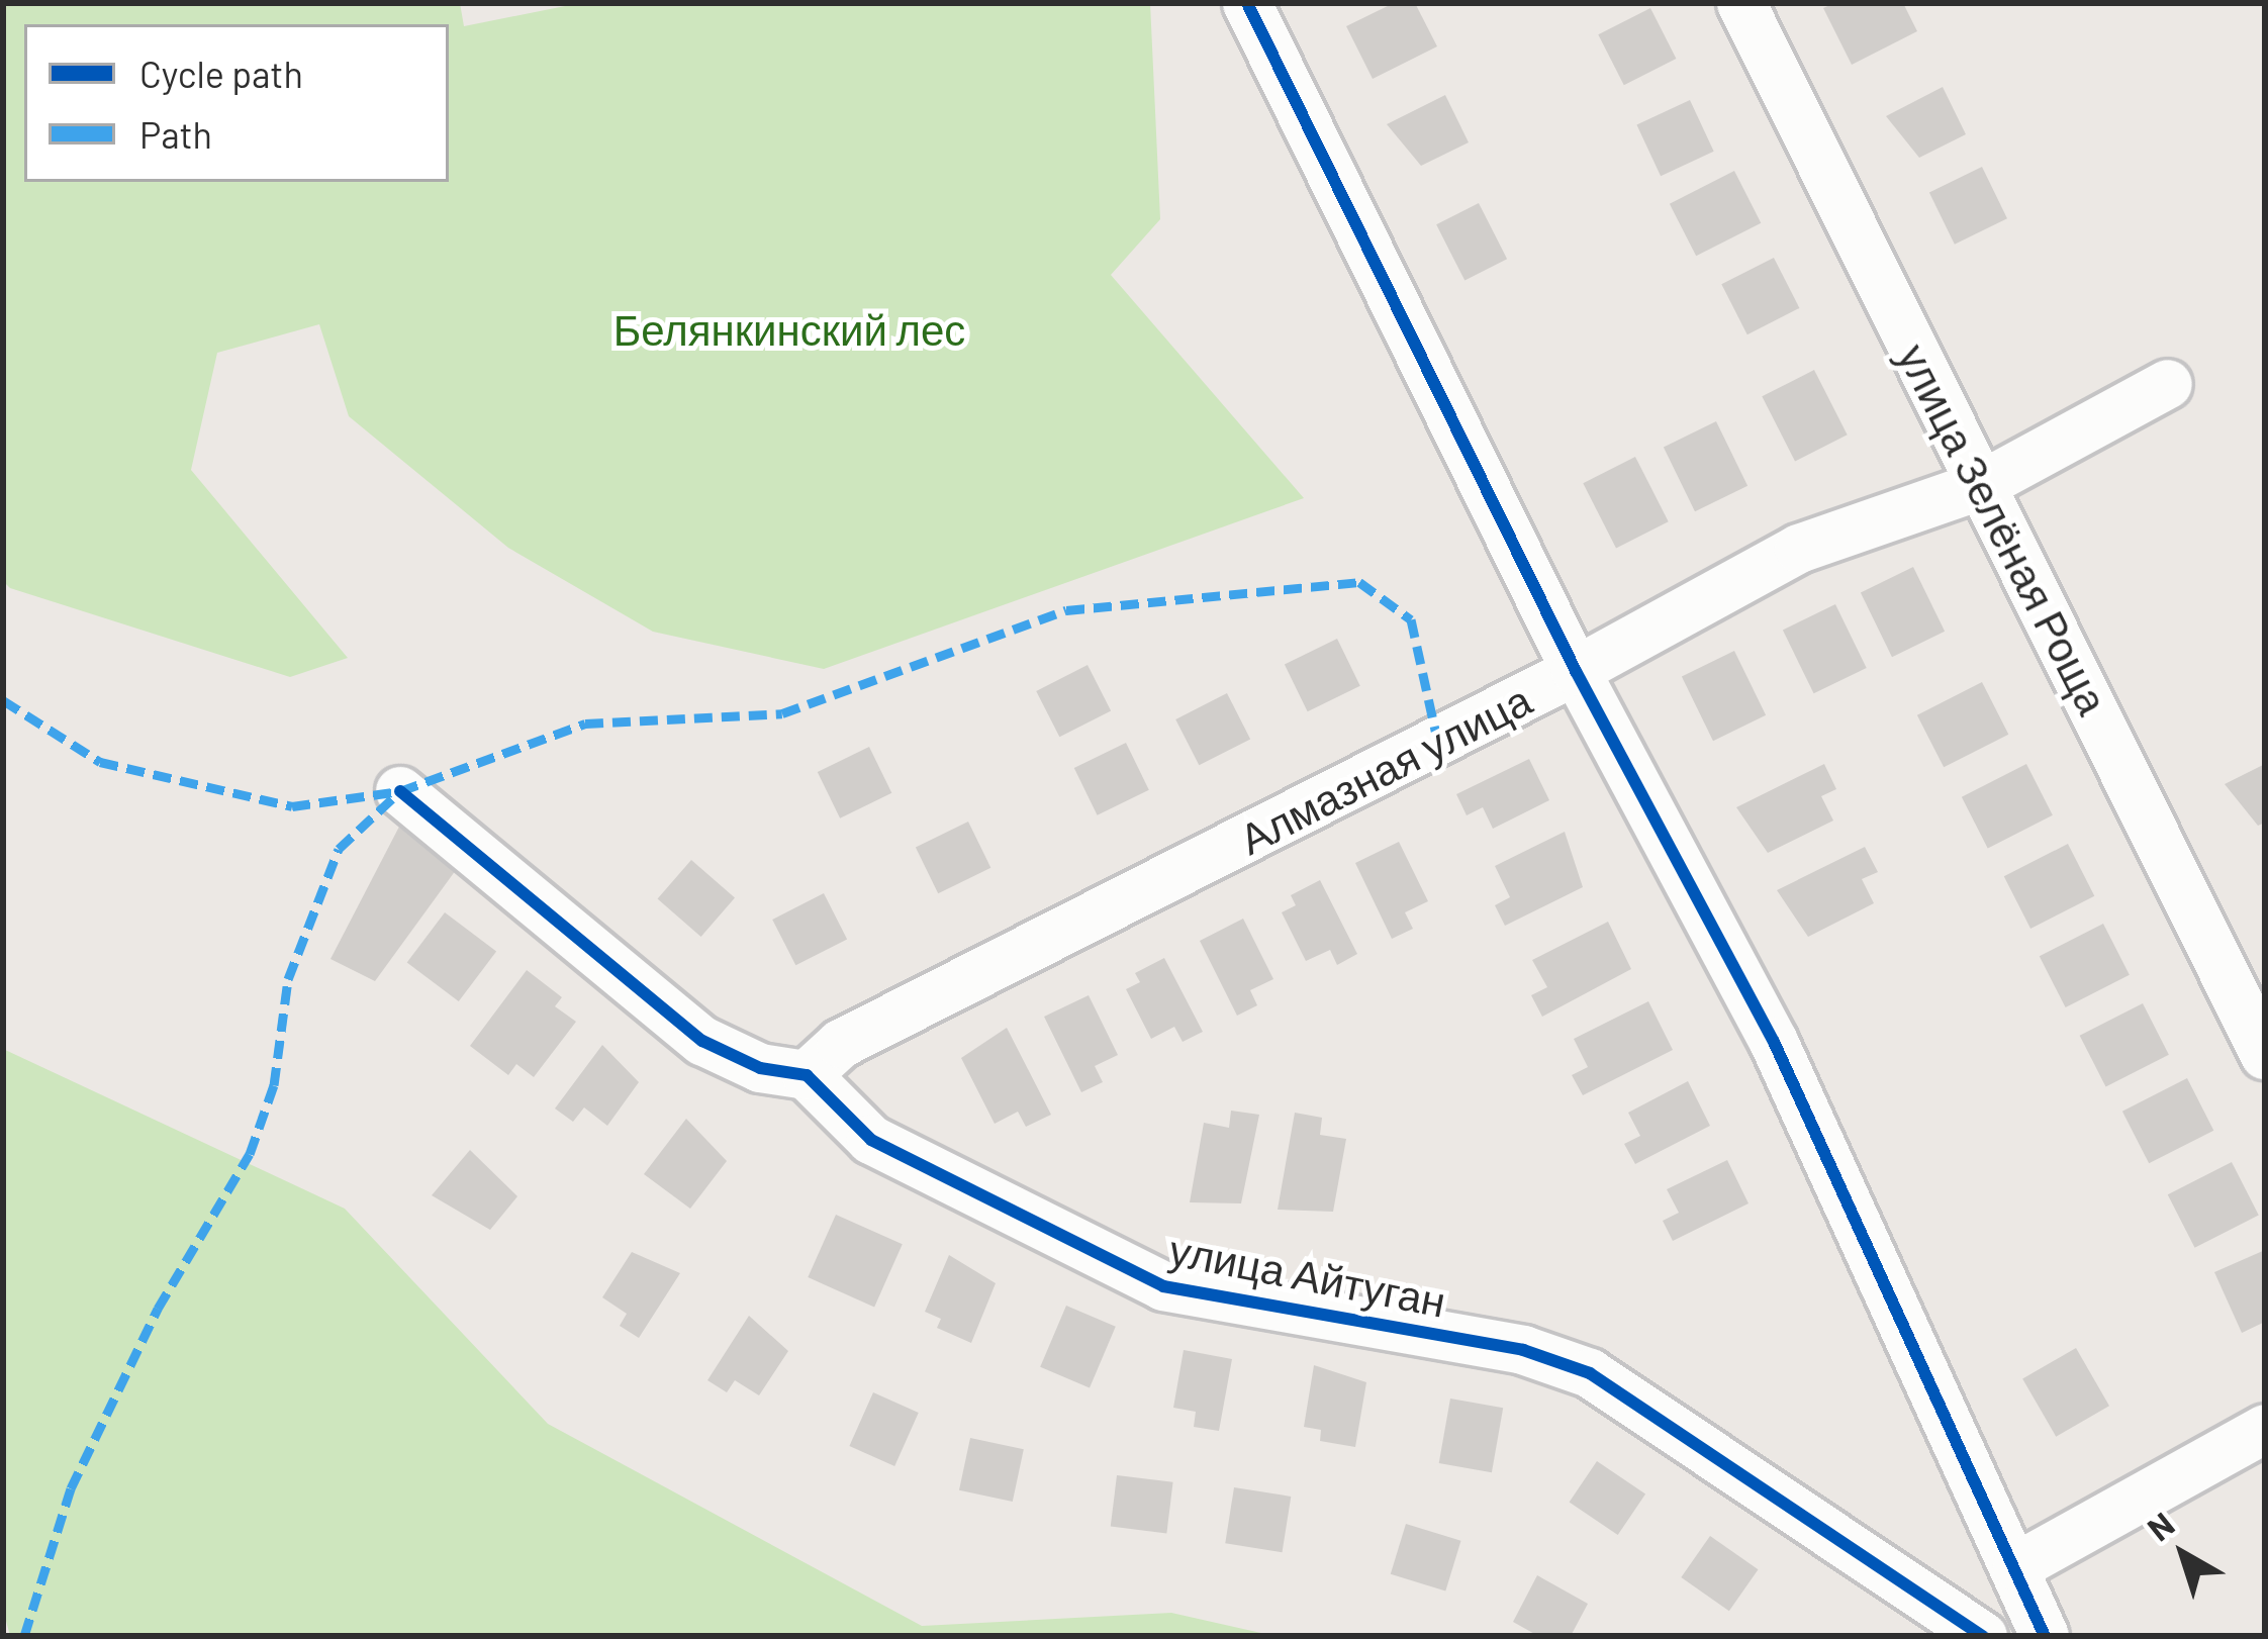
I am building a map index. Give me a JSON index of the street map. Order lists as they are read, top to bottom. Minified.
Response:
{"streets":{"street":["улица Зелёная Роща","Алмазная улица","улица Айтуган"]},"crossings":[["улица Зелёная Роща","Алмазная улица"],["Алмазная улица","улица Айтуган"]],"parks":["Белянкинский лес"],"legend":["Cycle path","Path"],"north":"top left"}
